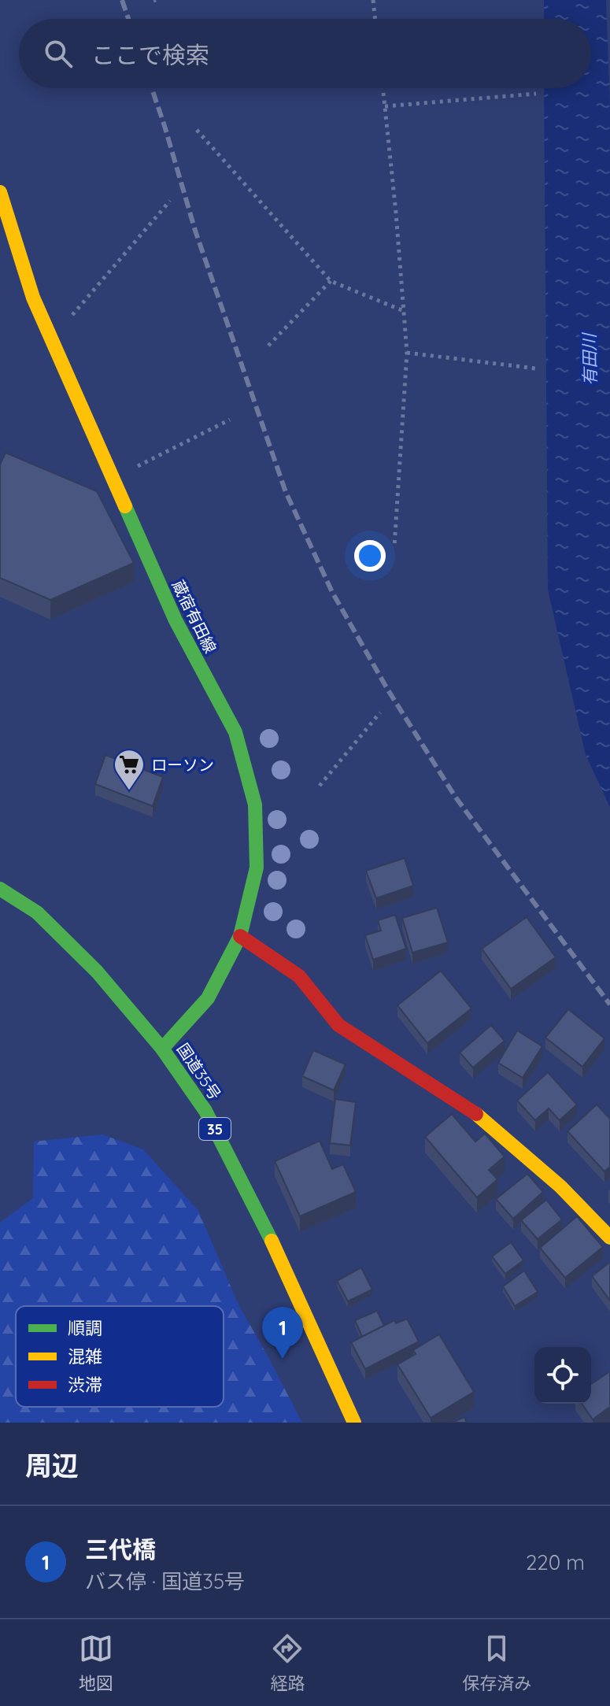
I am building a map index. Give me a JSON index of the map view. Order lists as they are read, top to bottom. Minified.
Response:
{"streets":{"main road":["蔵宿有田線","国道35号","35"]},"crossings":[["蔵宿有田線","国道35号"]],"water":["有田川"],"places":{"supermarket":["ローソン"]},"legend":["順調","混雑","渋滞"],"page":{"search":"ここで検索","pins":"1","heading":"周辺","list":[{"mark":"1","name":"三代橋","note":"バス停 · 国道35号","value":"220 m"}],"nav":["地図","経路","保存済み"]}}
